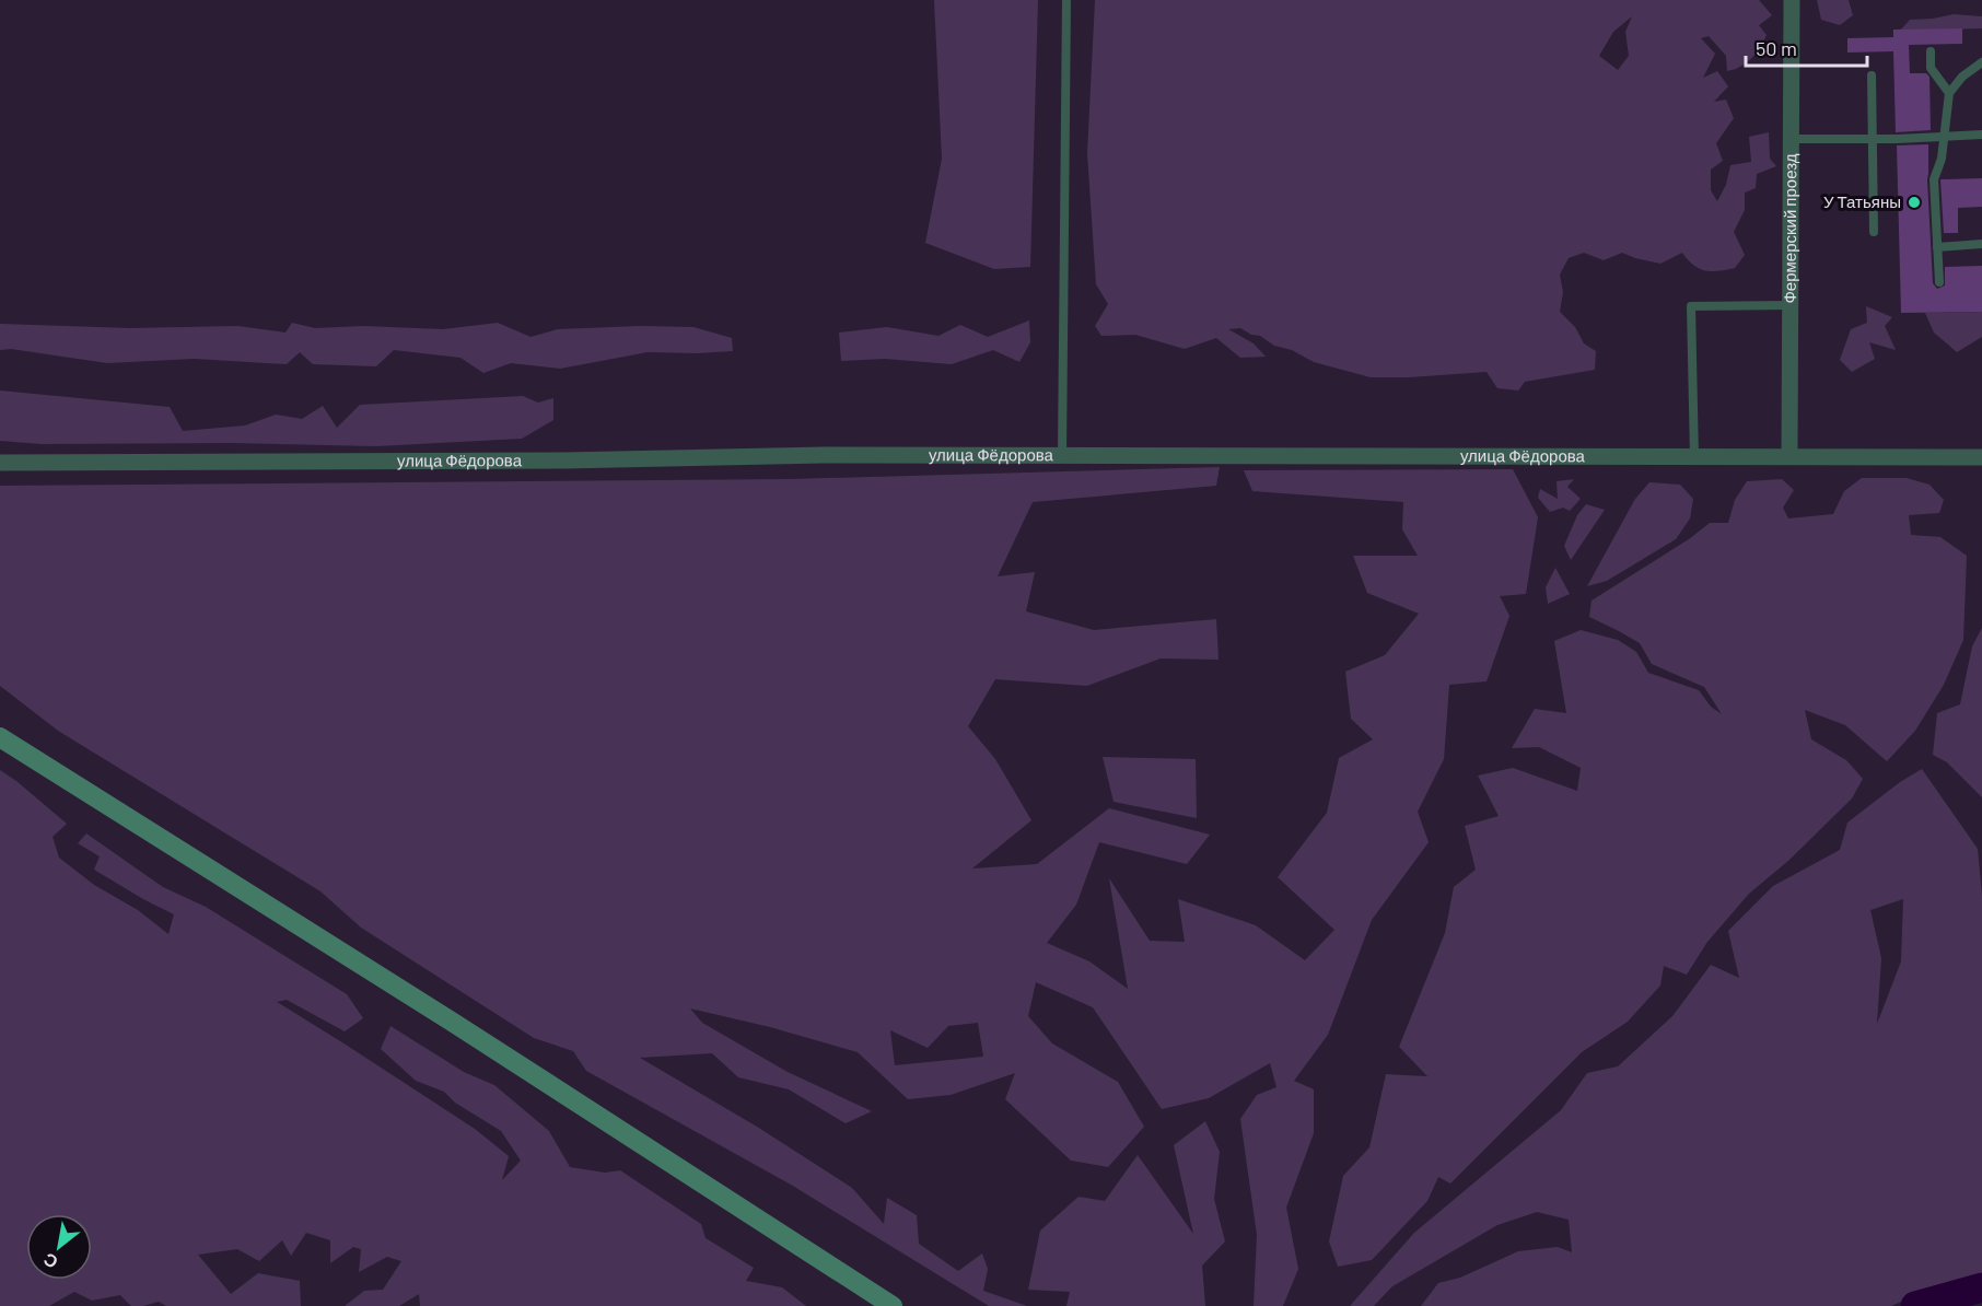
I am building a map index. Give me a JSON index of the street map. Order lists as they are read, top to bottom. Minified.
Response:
{"streets":{"street":["Фермерский проезд","улица Фёдорова"]},"crossings":[["Фермерский проезд","улица Фёдорова"]],"places":["У Татьяны"],"scale_bar":"50 m","north":"bottom left"}
